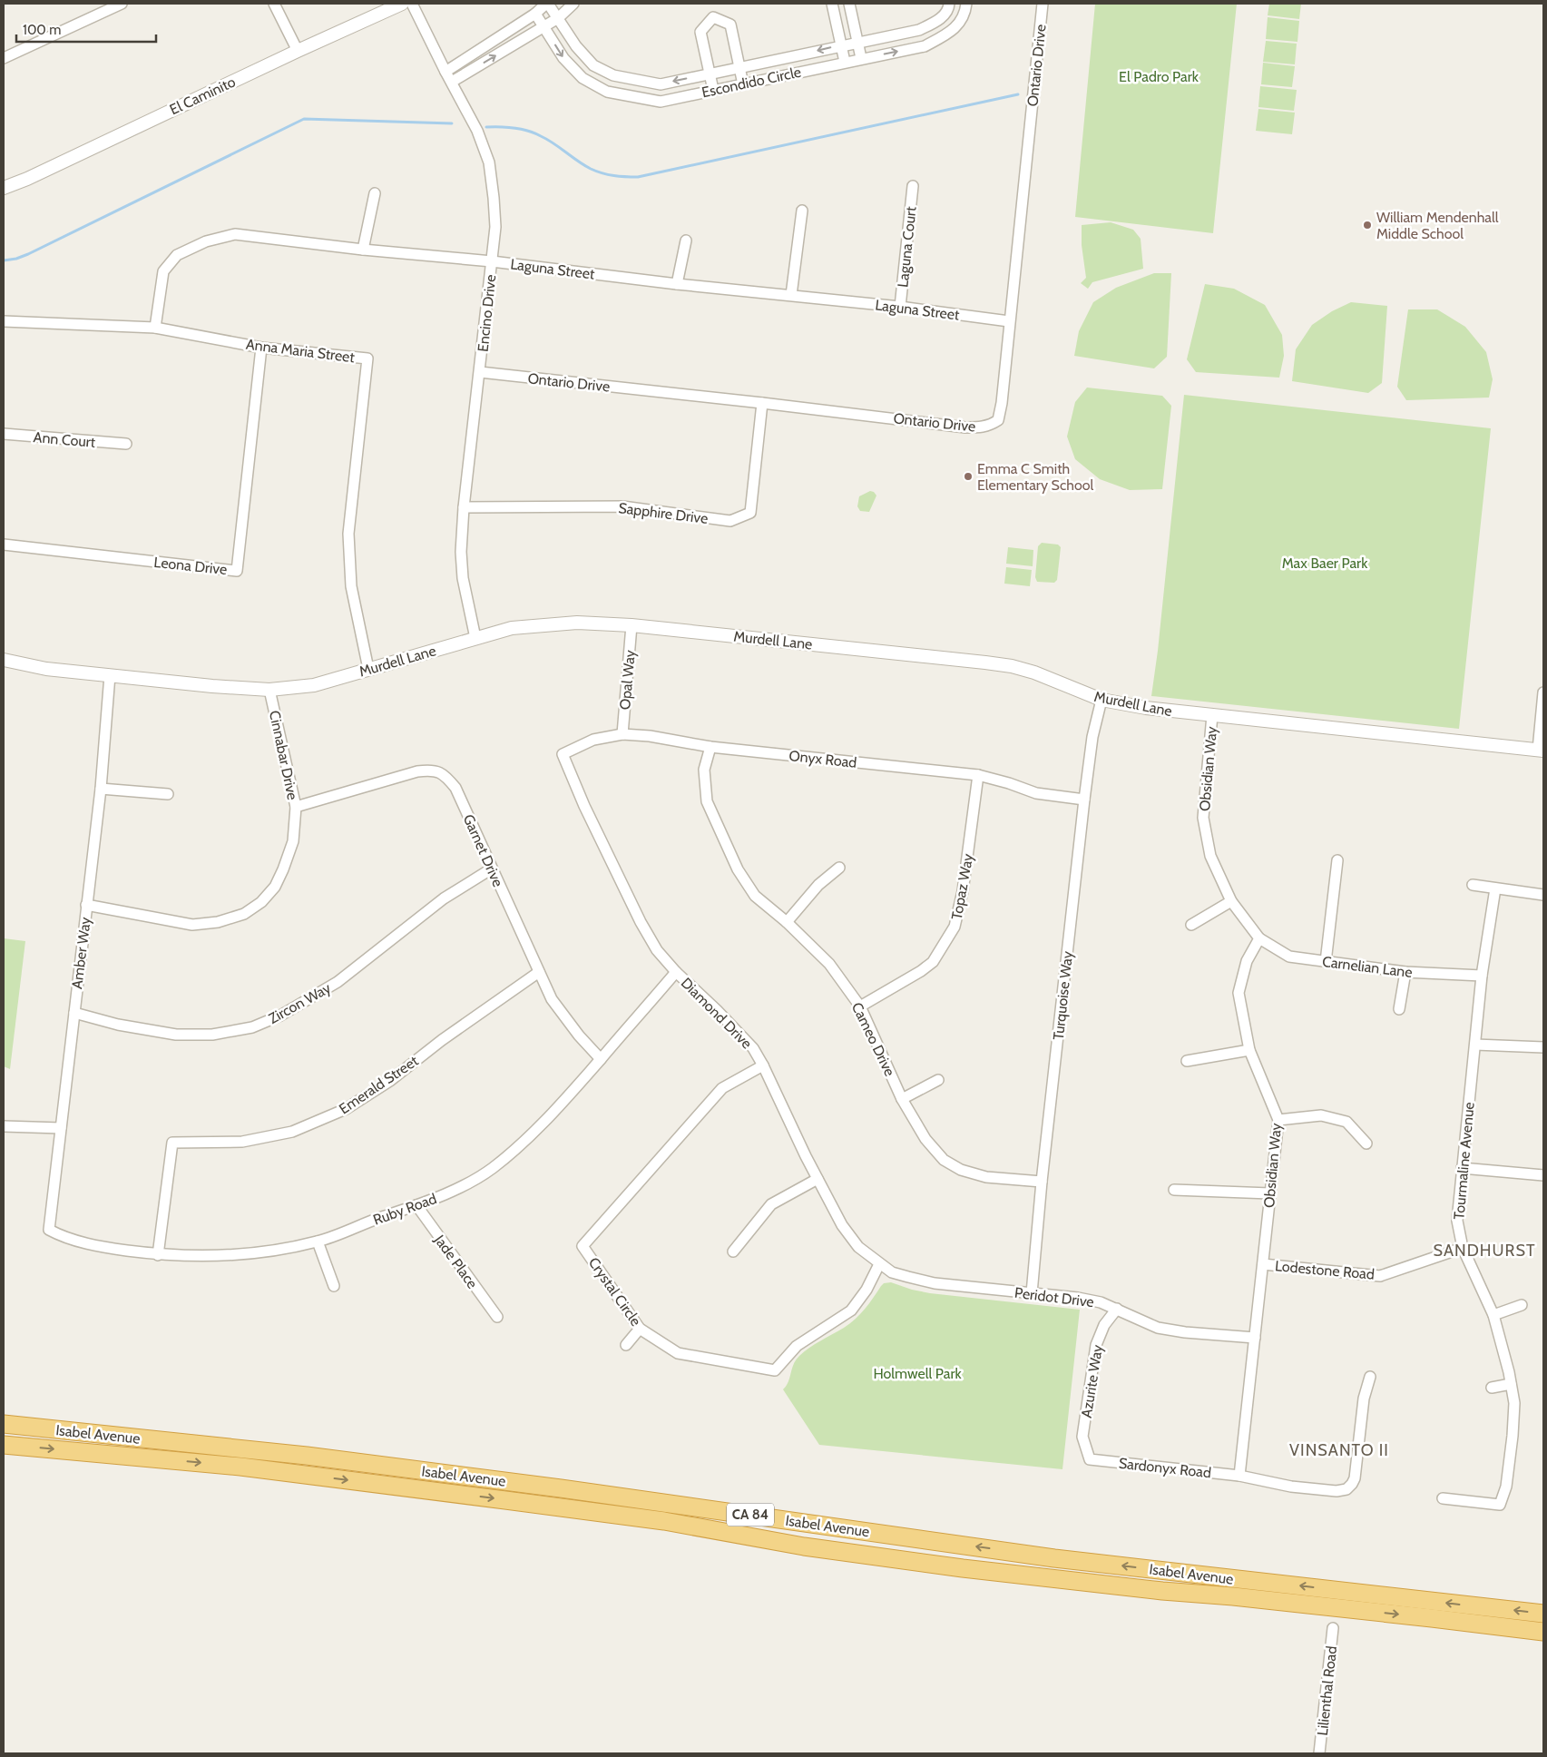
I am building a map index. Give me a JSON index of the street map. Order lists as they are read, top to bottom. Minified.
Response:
{"streets":{"highway":["Isabel Avenue","CA 84"],"street":["Ontario Drive","Escondido Circle","El Caminito","Laguna Court","Laguna Street","Encino Drive","Anna Maria Street","Ann Court","Sapphire Drive","Leona Drive","Murdell Lane","Opal Way","Cinnabar Drive","Onyx Road","Obsidian Way","Garnet Drive","Topaz Way","Amber Way","Carnelian Lane","Turquoise Way","Zircon Way","Diamond Drive","Cameo Drive","Emerald Street","Tourmaline Avenue","Ruby Road","Jade Place","Lodestone Road","Crystal Circle","Peridot Drive","Azurite Way","Sardonyx Road","Lilienthal Road"]},"crossings":[["Ontario Drive","Laguna Street"],["Ontario Drive","Encino Drive"],["Ontario Drive","Sapphire Drive"],["Escondido Circle","Encino Drive"],["Laguna Court","Laguna Street"],["Laguna Street","Encino Drive"],["Laguna Street","Anna Maria Street"],["Encino Drive","Sapphire Drive"],["Encino Drive","Murdell Lane"],["Anna Maria Street","Leona Drive"],["Anna Maria Street","Murdell Lane"],["Murdell Lane","Opal Way"],["Murdell Lane","Cinnabar Drive"],["Murdell Lane","Obsidian Way"],["Murdell Lane","Amber Way"],["Murdell Lane","Turquoise Way"],["Opal Way","Onyx Road"],["Cinnabar Drive","Garnet Drive"],["Cinnabar Drive","Amber Way"],["Onyx Road","Topaz Way"],["Onyx Road","Turquoise Way"],["Onyx Road","Diamond Drive"],["Onyx Road","Cameo Drive"],["Obsidian Way","Carnelian Lane"],["Obsidian Way","Lodestone Road"],["Obsidian Way","Peridot Drive"],["Obsidian Way","Sardonyx Road"],["Garnet Drive","Zircon Way"],["Garnet Drive","Emerald Street"],["Garnet Drive","Ruby Road"],["Topaz Way","Cameo Drive"],["Amber Way","Zircon Way"],["Amber Way","Ruby Road"],["Carnelian Lane","Tourmaline Avenue"],["Turquoise Way","Cameo Drive"],["Turquoise Way","Peridot Drive"],["Diamond Drive","Ruby Road"],["Diamond Drive","Crystal Circle"],["Diamond Drive","Peridot Drive"],["Emerald Street","Ruby Road"],["Tourmaline Avenue","Lodestone Road"],["Ruby Road","Jade Place"],["Crystal Circle","Peridot Drive"],["Peridot Drive","Azurite Way"],["Azurite Way","Sardonyx Road"]],"districts":["SANDHURST","VINSANTO II"],"parks":["El Padro Park","Max Baer Park","Holmwell Park"],"places":["William Mendenhall Middle School","Emma C Smith Elementary School"],"scale_bar":"100 m"}
